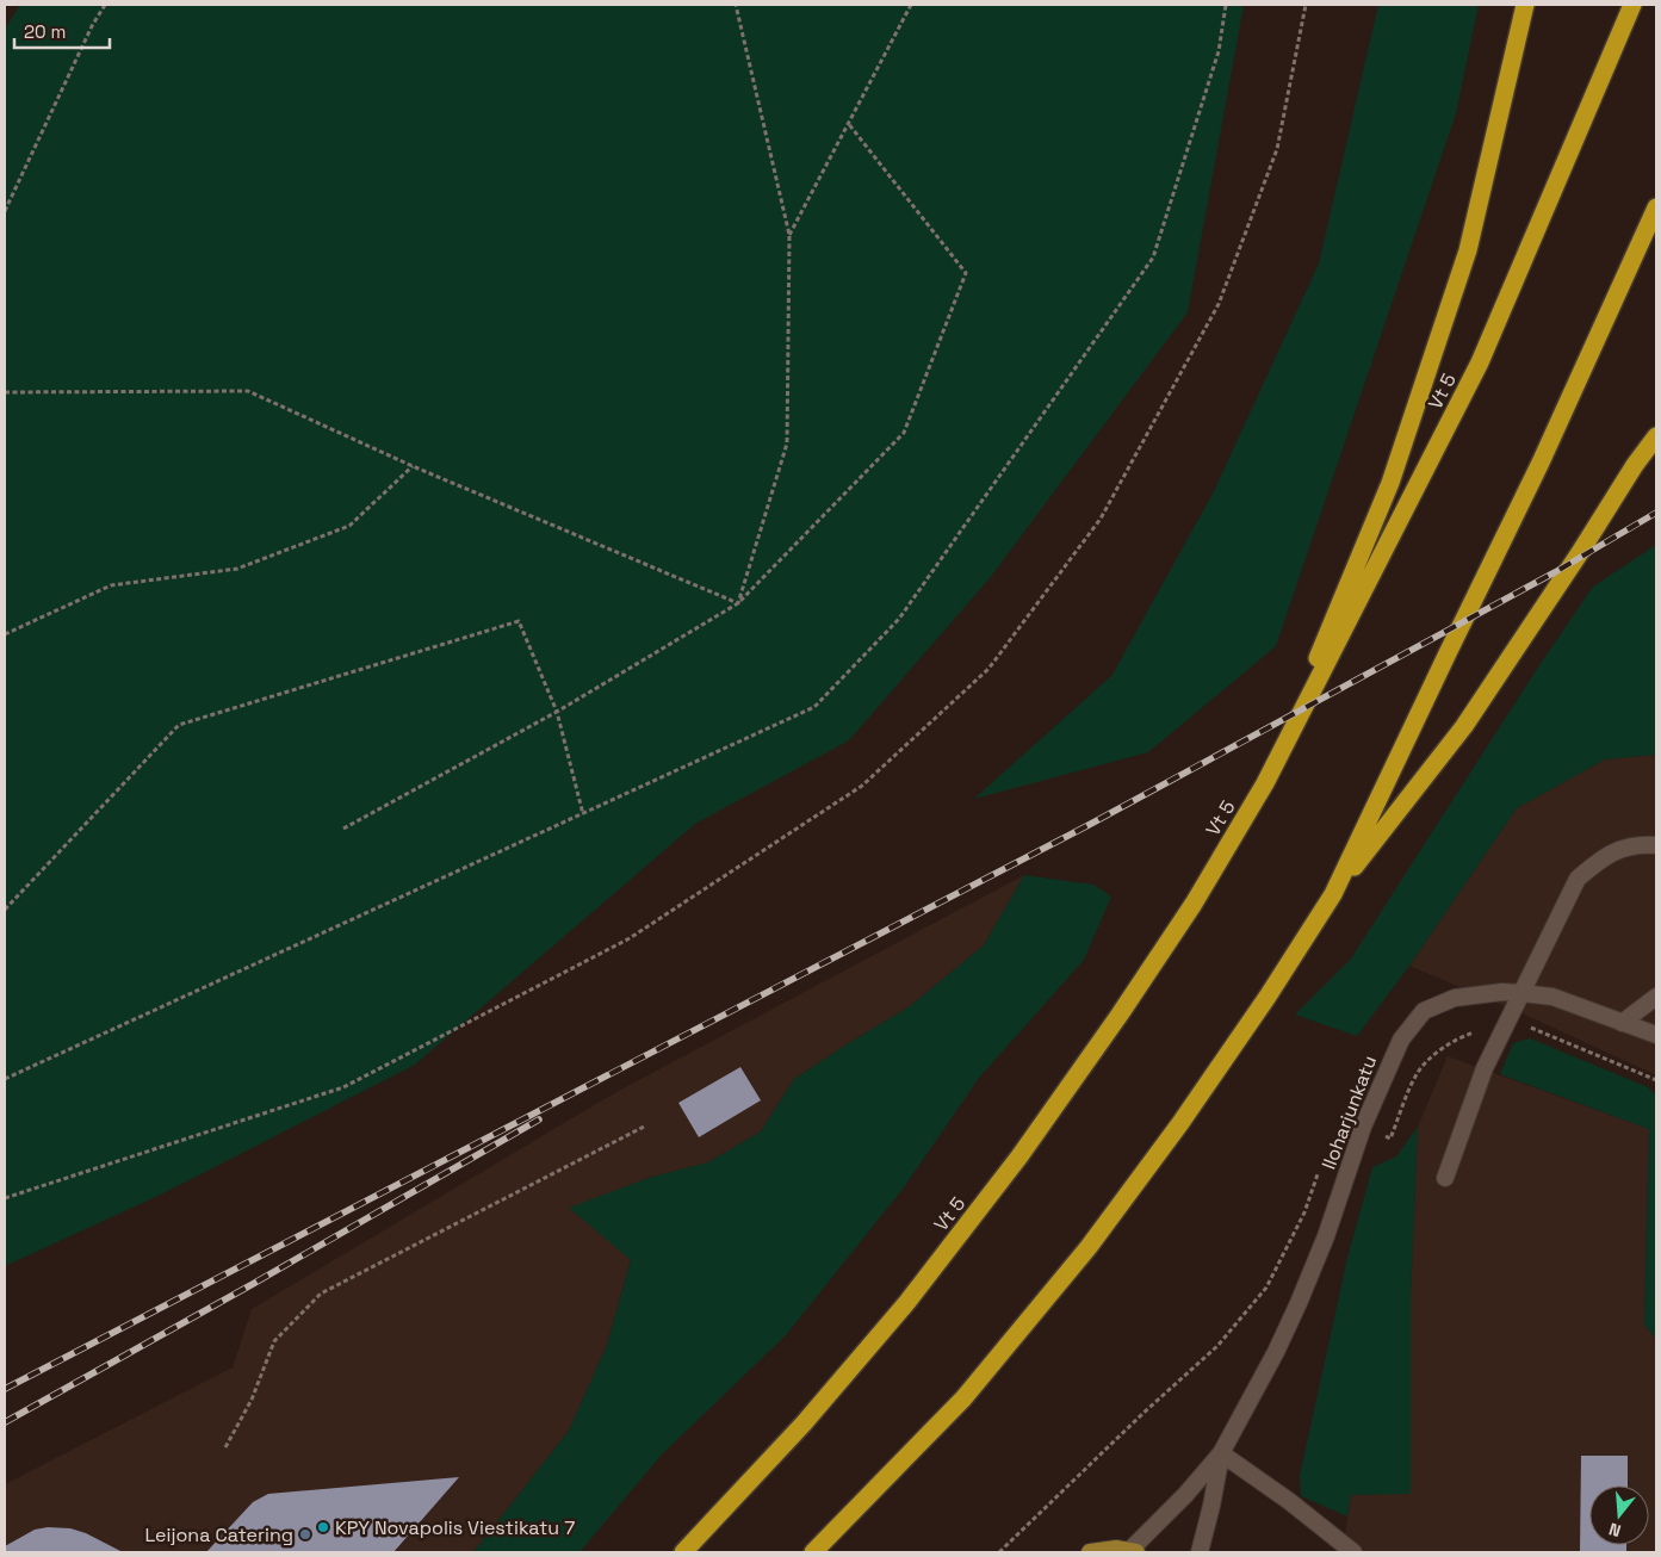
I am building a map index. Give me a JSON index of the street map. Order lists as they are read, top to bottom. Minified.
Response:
{"streets":{"highway":["Vt 5"],"street":["Iloharjunkatu"]},"places":["KPY Novapolis Viestikatu 7","Leijona Catering"],"scale_bar":"20 m","north":"bottom"}
